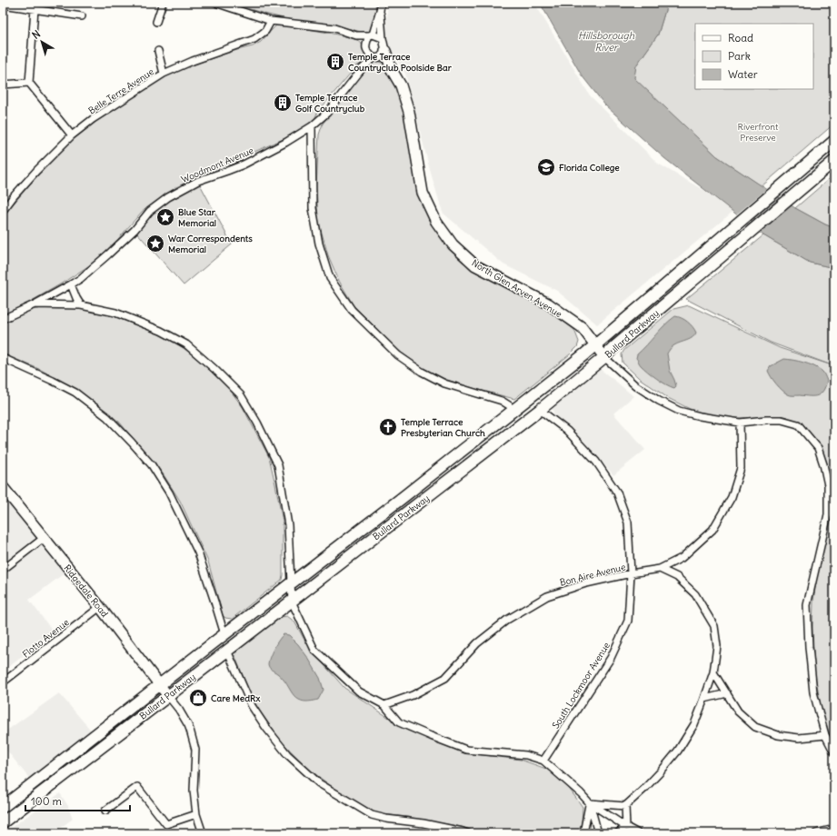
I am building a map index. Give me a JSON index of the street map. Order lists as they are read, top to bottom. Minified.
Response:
{"streets":{"main road":["Bullard Parkway"],"street":["Belle Terre Avenue","Woodmont Avenue","North Glen Arven Avenue","Bon Aire Avenue","Ridgedale Road","Flotto Avenue","South Lockmoor Avenue"]},"crossings":[["Woodmont Avenue","North Glen Arven Avenue"],["North Glen Arven Avenue","Bullard Parkway"],["Bullard Parkway","Ridgedale Road"],["Bullard Parkway","South Lockmoor Avenue"],["Bon Aire Avenue","South Lockmoor Avenue"],["Ridgedale Road","Flotto Avenue"]],"water":["Hillsborough River"],"parks":["Riverfront Preserve"],"places":{"building":["Temple Terrace Countryclub Poolside Bar","Temple Terrace Golf Countryclub"],"school or university":["Florida College"],"place":["Blue Star Memorial","War Correspondents Memorial"],"church":["Temple Terrace Presbyterian Church"],"shop":["Care MedRx"]},"legend":["Road","Park","Water"],"scale_bar":"100 m","north":"top left"}
